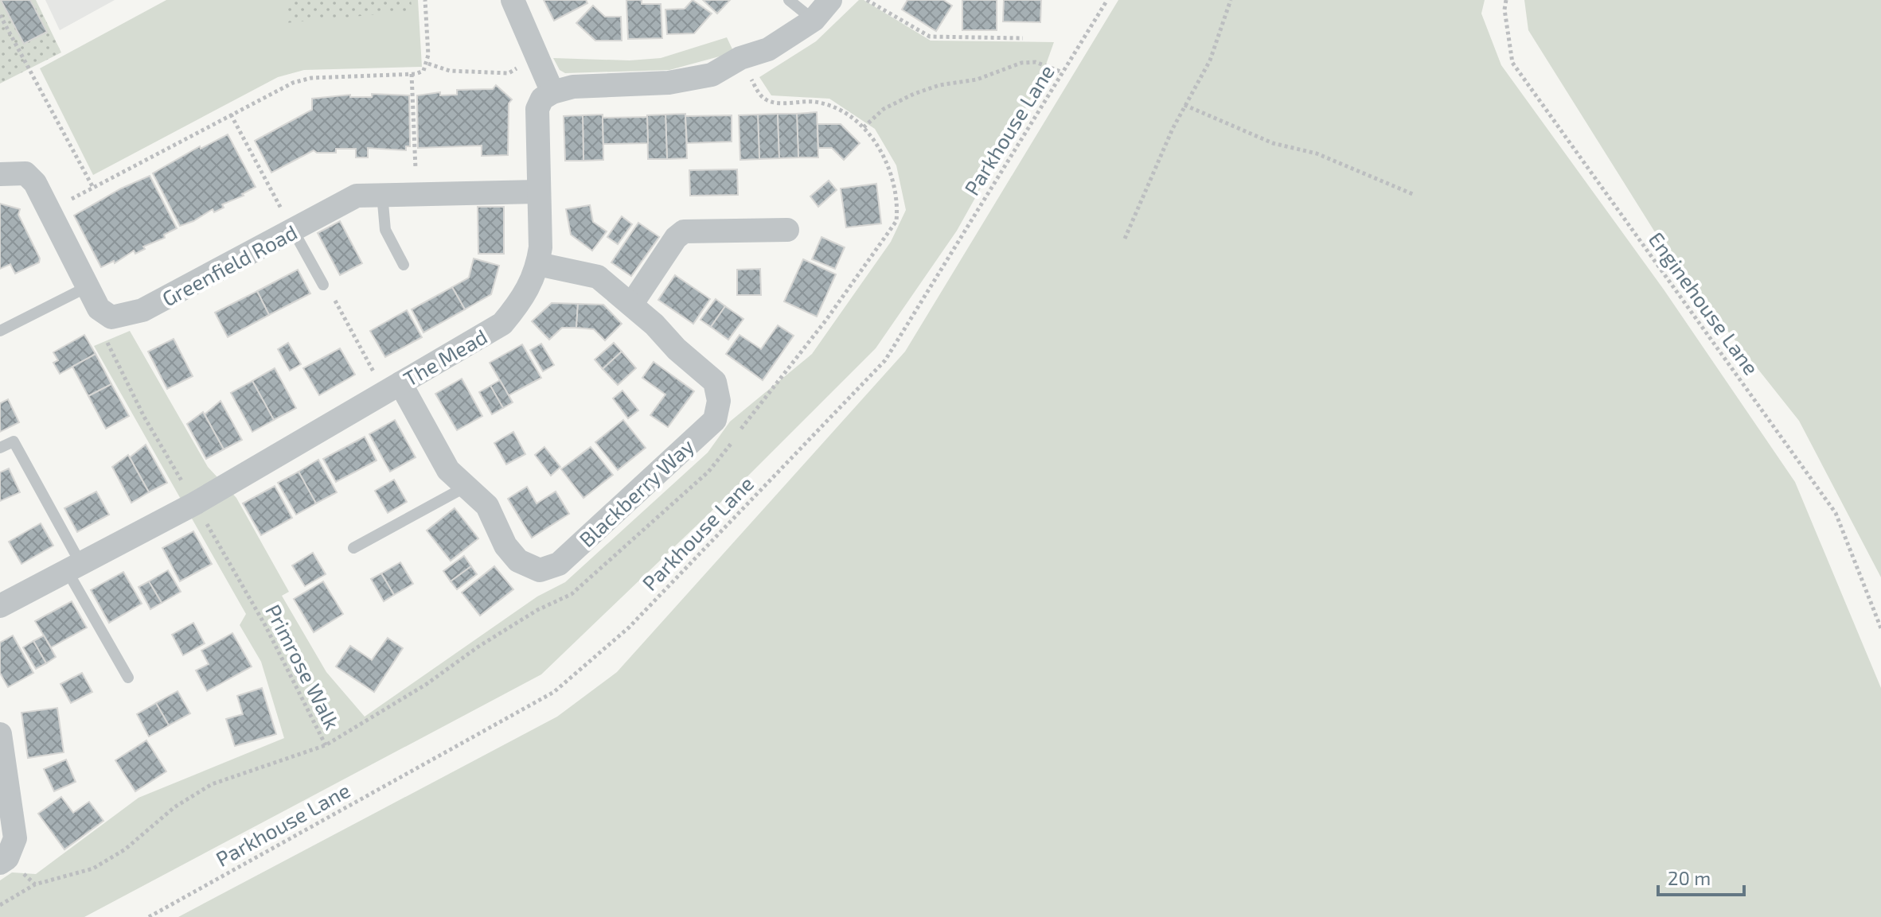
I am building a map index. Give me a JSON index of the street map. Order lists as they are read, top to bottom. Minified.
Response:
{"streets":{"street":["Greenfield Road","The Mead","Blackberry Way"],"path":["Parkhouse Lane","Enginehouse Lane","Primrose Walk"]},"crossings":[["Greenfield Road","The Mead"],["Greenfield Road","Primrose Walk"],["The Mead","Blackberry Way"],["The Mead","Primrose Walk"]],"scale_bar":"20 m"}
